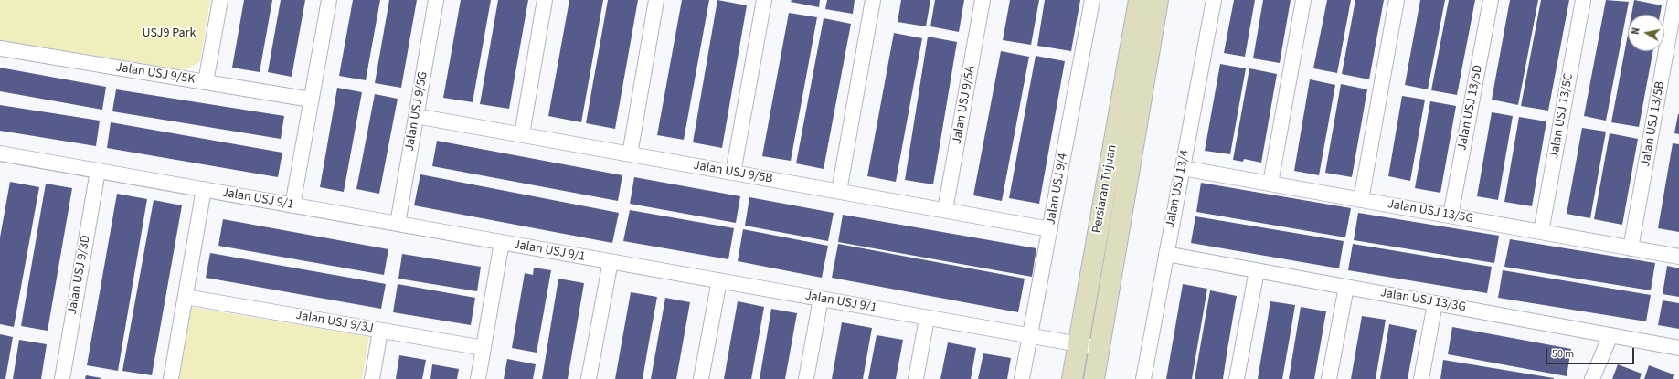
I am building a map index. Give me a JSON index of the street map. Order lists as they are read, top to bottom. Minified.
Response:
{"streets":{"main road":["Persiaran Tujuan"],"street":["Jalan USJ 9/5K","Jalan USJ 9/5A","Jalan USJ 13/5D","Jalan USJ 9/5G","Jalan USJ 13/5C","Jalan USJ 13/5B","Jalan USJ 9/5B","Jalan USJ 9/4","Jalan USJ 13/4","Jalan USJ 9/1","Jalan USJ 13/5G","Jalan USJ 9/3D","Jalan USJ 13/3G","Jalan USJ 9/3J"]},"crossings":[["Jalan USJ 9/5A","Jalan USJ 9/5B"],["Jalan USJ 13/5D","Jalan USJ 13/5G"],["Jalan USJ 9/5G","Jalan USJ 9/5B"],["Jalan USJ 9/5G","Jalan USJ 9/1"],["Jalan USJ 13/5C","Jalan USJ 13/5G"],["Jalan USJ 13/5B","Jalan USJ 13/5G"],["Jalan USJ 9/5B","Jalan USJ 9/4"],["Jalan USJ 9/4","Jalan USJ 9/1"],["Persiaran Tujuan","Jalan USJ 9/1"],["Jalan USJ 13/4","Jalan USJ 13/5G"],["Jalan USJ 13/4","Jalan USJ 13/3G"],["Jalan USJ 9/1","Jalan USJ 9/3D"]],"parks":["USJ9 Park"],"scale_bar":"50 m","north":"left"}
